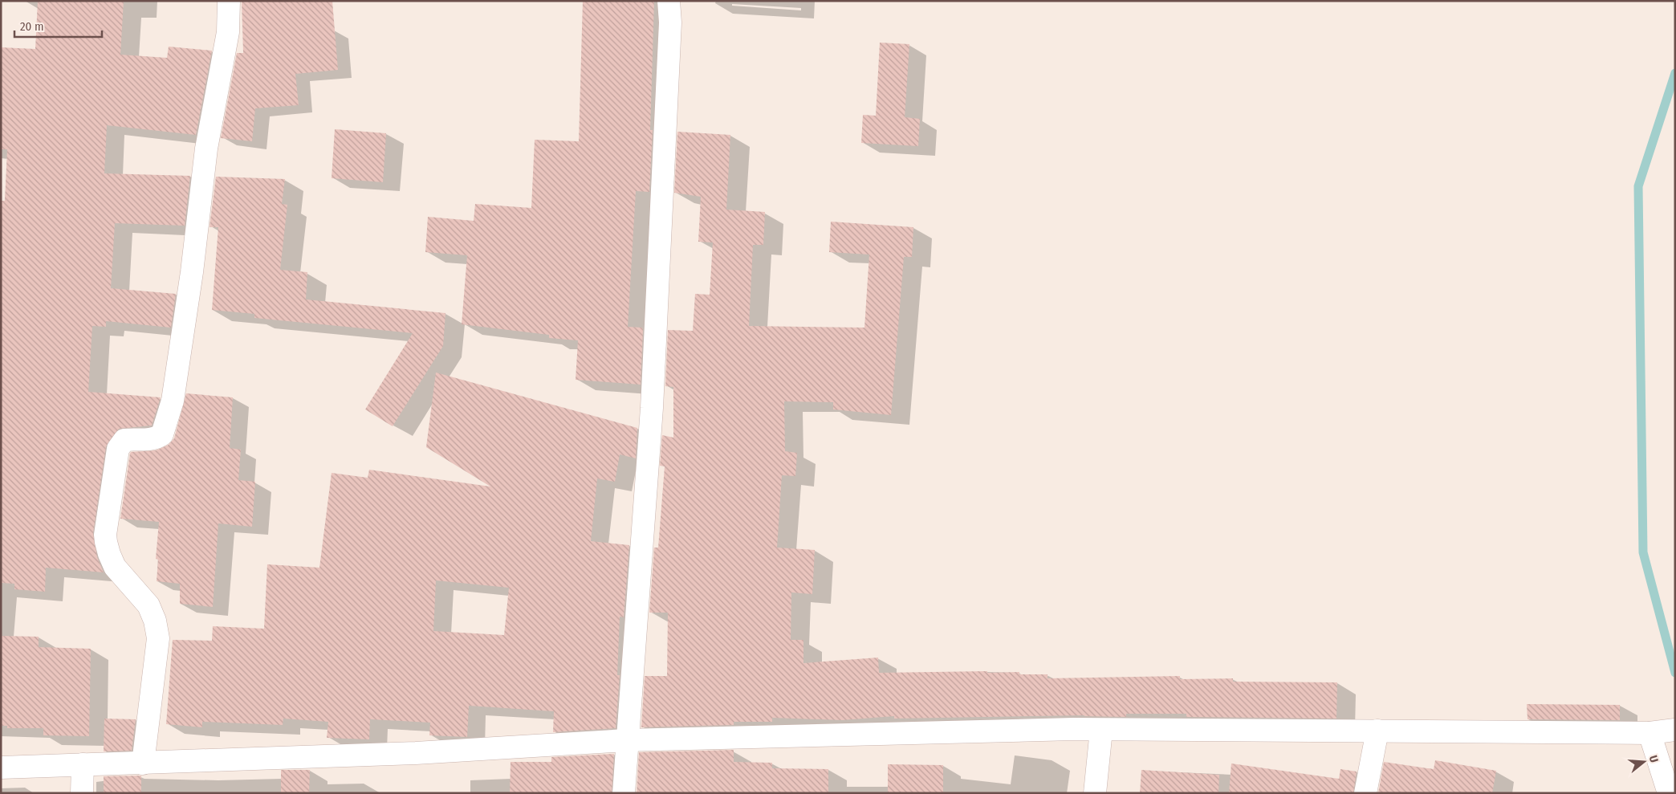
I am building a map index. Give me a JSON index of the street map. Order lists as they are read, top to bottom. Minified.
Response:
{"scale_bar":"20 m","north":"right"}
